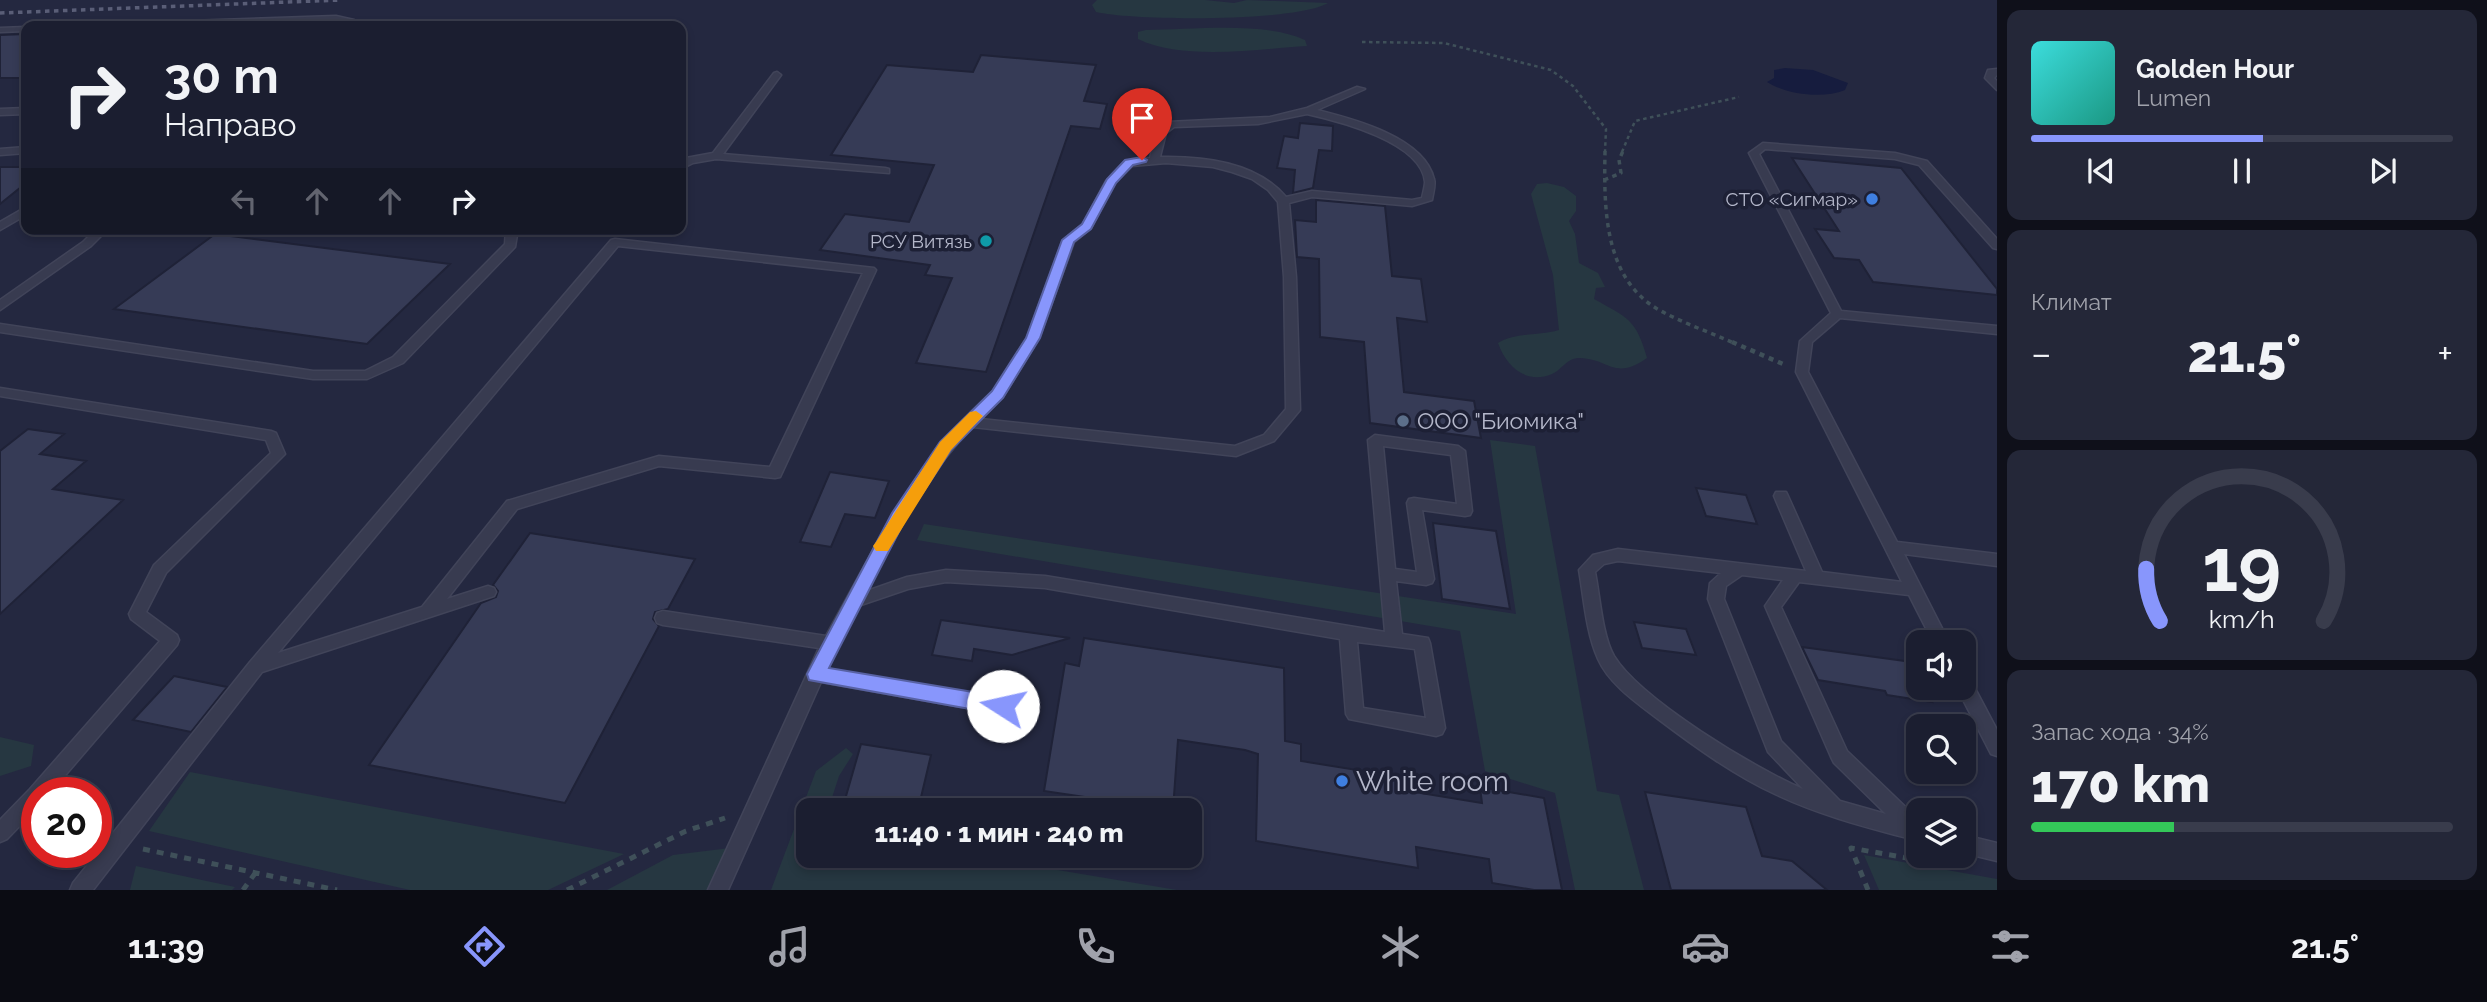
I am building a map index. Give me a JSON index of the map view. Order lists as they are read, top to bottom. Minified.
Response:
{"places":["СТО «Сигмар»","РСУ Витязь","ООО \"Биомика\"","White room"],"page":{"turn":["30 m","Направо"],"song":["Golden Hour","Lumen"],"tile":["Климат",["Запас хода · 34%","170 km"]],"heat":["−","21.5°","+"],"limit":"20","trip":"11:40 · 1 мин · 240 m","tabs":["11:39","21.5°"],"gauge":["19","km/h"]}}
